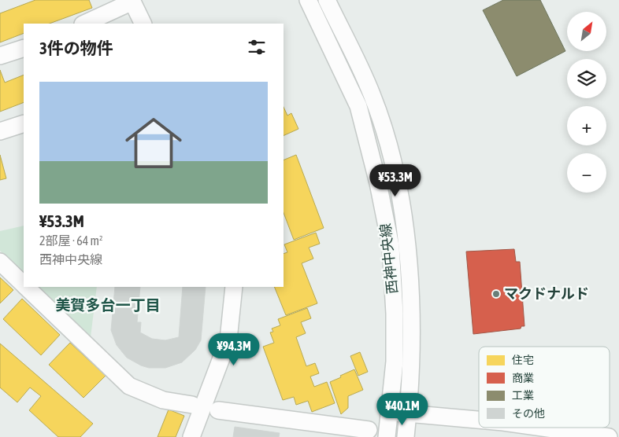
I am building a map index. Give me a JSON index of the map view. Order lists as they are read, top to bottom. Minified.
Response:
{"streets":{"street":["西神中央線"]},"districts":["美賀多台一丁目"],"places":["マクドナルド"],"legend":["住宅","商業","工業","その他"],"north":"top right","page":{"map_buttons":["+","−"],"heading":"3件の物件","list":[{"name":"¥53.3M","note":"2部屋 · 64 m² · 西神中央線"}],"price":["¥53.3M","¥94.3M","¥40.1M"]}}
